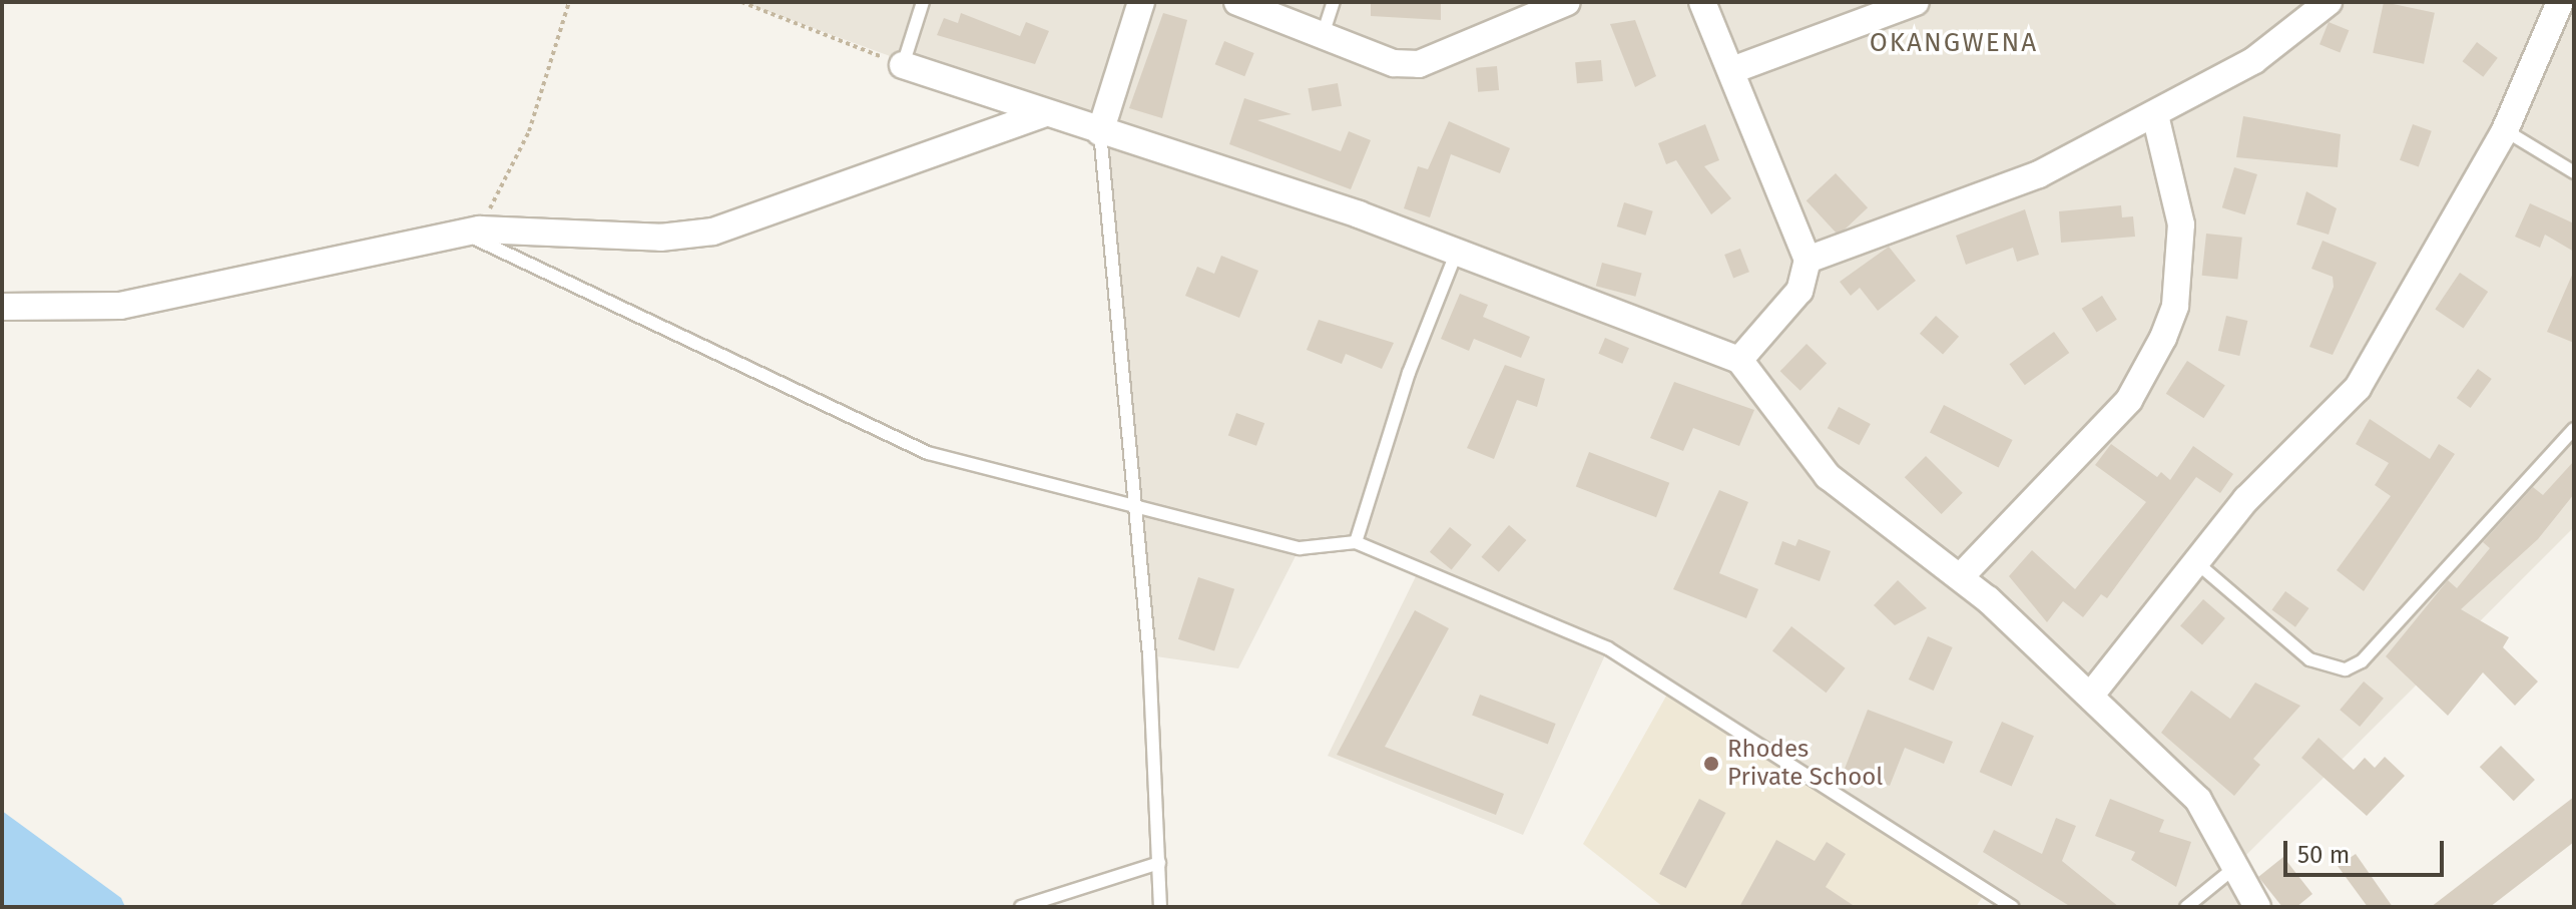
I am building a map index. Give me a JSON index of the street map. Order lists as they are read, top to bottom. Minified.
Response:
{"districts":["OKANGWENA"],"places":["Rhodes Private School"],"scale_bar":"50 m"}
